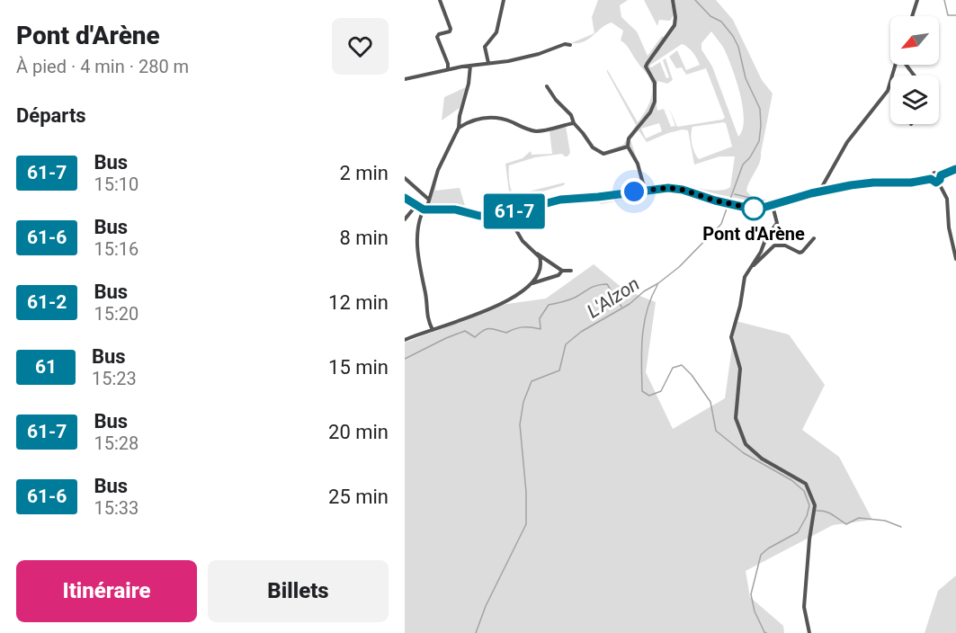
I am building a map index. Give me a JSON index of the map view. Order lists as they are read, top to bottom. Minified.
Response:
{"water":["L'Alzon"],"places":["Pont d'Arène"],"lines":["bus line 61-7"],"north":"bottom left","page":{"heading":[["Pont d'Arène","À pied · 4 min · 280 m"],"Départs"],"on_map":"61-7","list":[{"mark":"61-7","name":"Bus","note":"15:10","value":"2 min"},{"mark":"61-6","name":"Bus","note":"15:16","value":"8 min"},{"mark":"61-2","name":"Bus","note":"15:20","value":"12 min"},{"mark":"61","name":"Bus","note":"15:23","value":"15 min"},{"mark":"61-7","name":"Bus","note":"15:28","value":"20 min"},{"mark":"61-6","name":"Bus","note":"15:33","value":"25 min"}],"buttons":["Itinéraire","Billets"]}}
